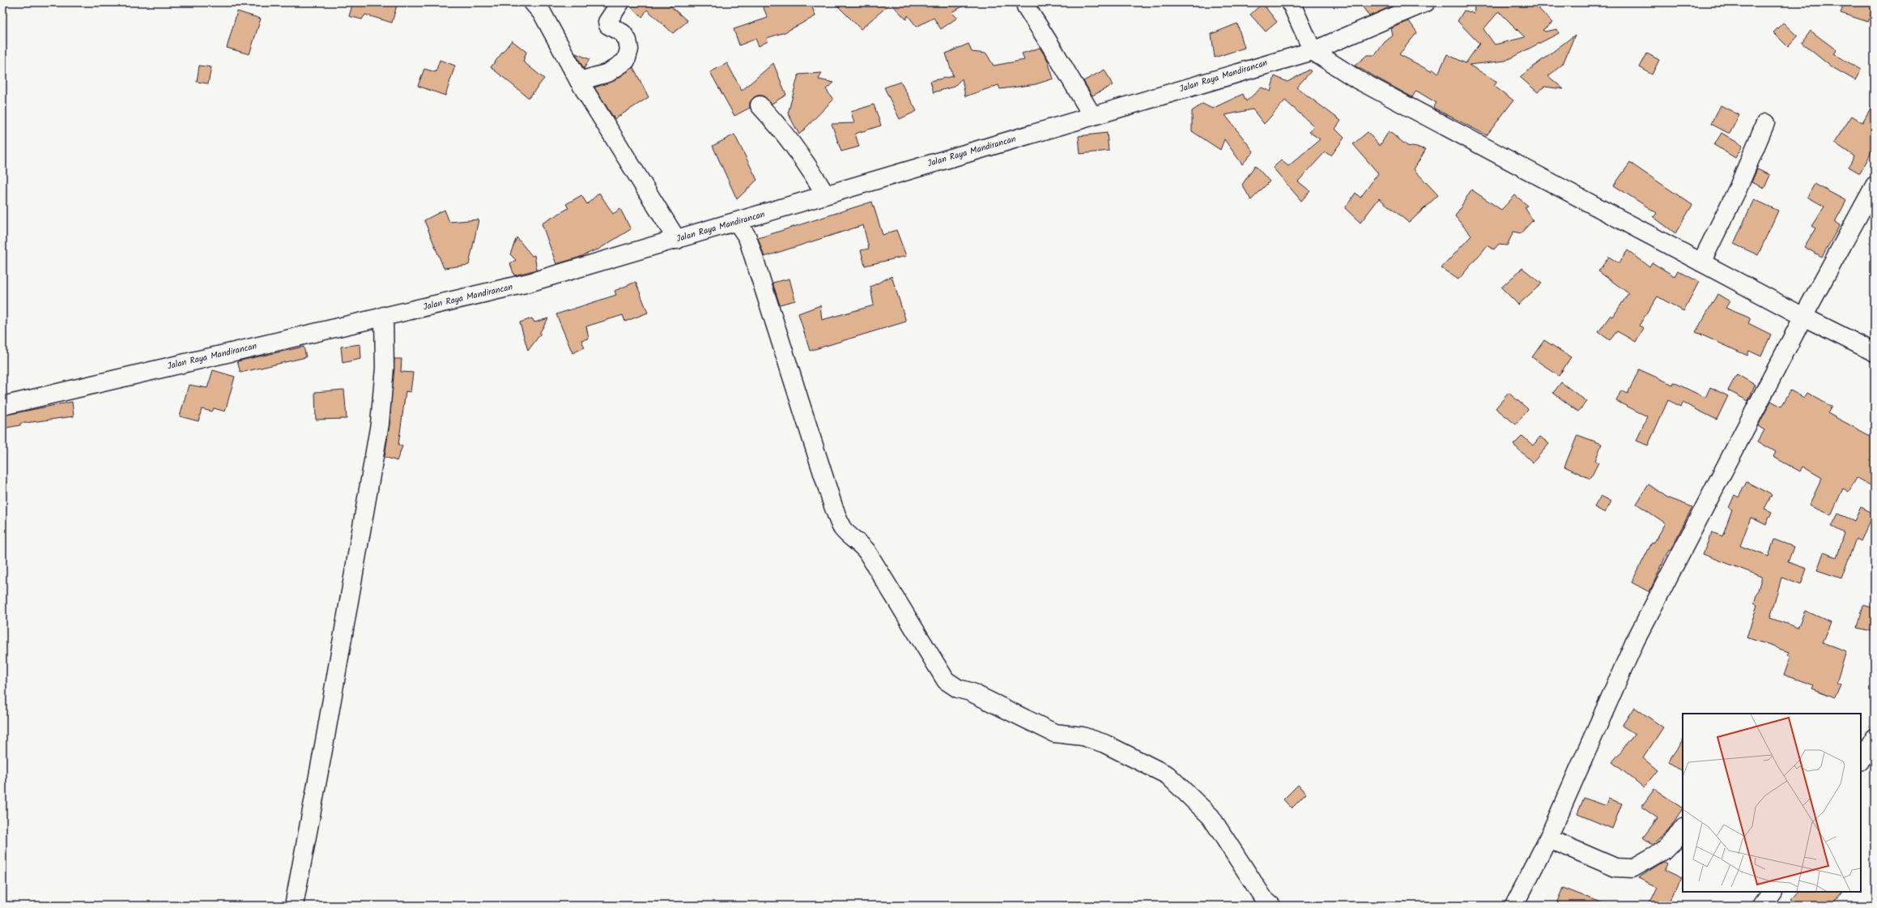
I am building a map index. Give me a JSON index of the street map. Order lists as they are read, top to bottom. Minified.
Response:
{"streets":{"street":["Jalan Raya Mandirancan"]}}
